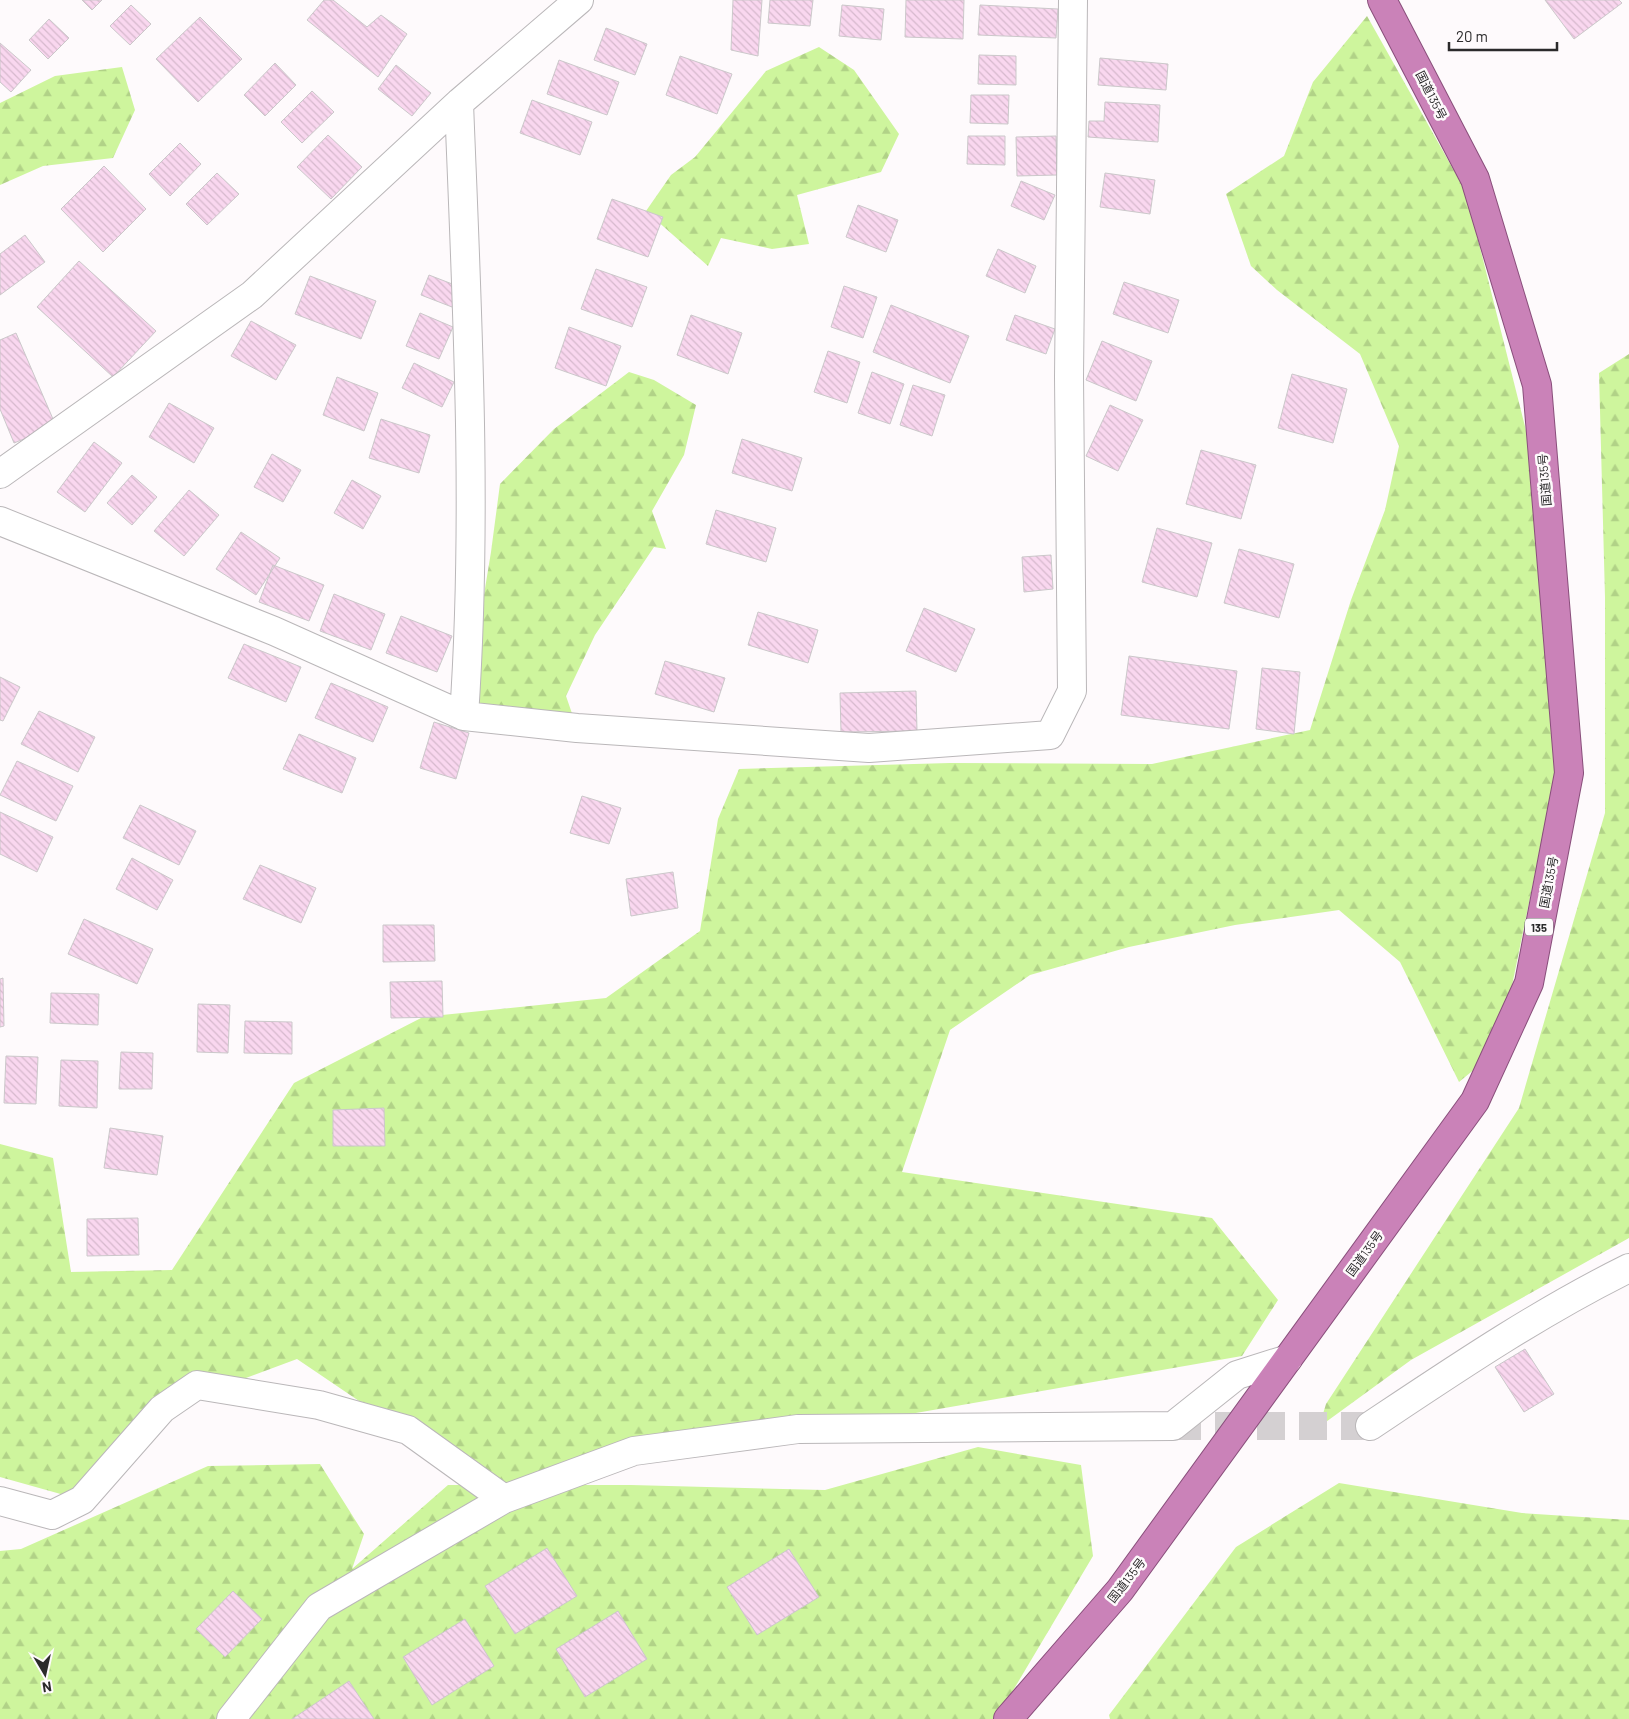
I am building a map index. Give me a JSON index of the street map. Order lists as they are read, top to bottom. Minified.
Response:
{"streets":{"highway":["国道135号","135"]},"scale_bar":"20 m","north":"bottom"}
